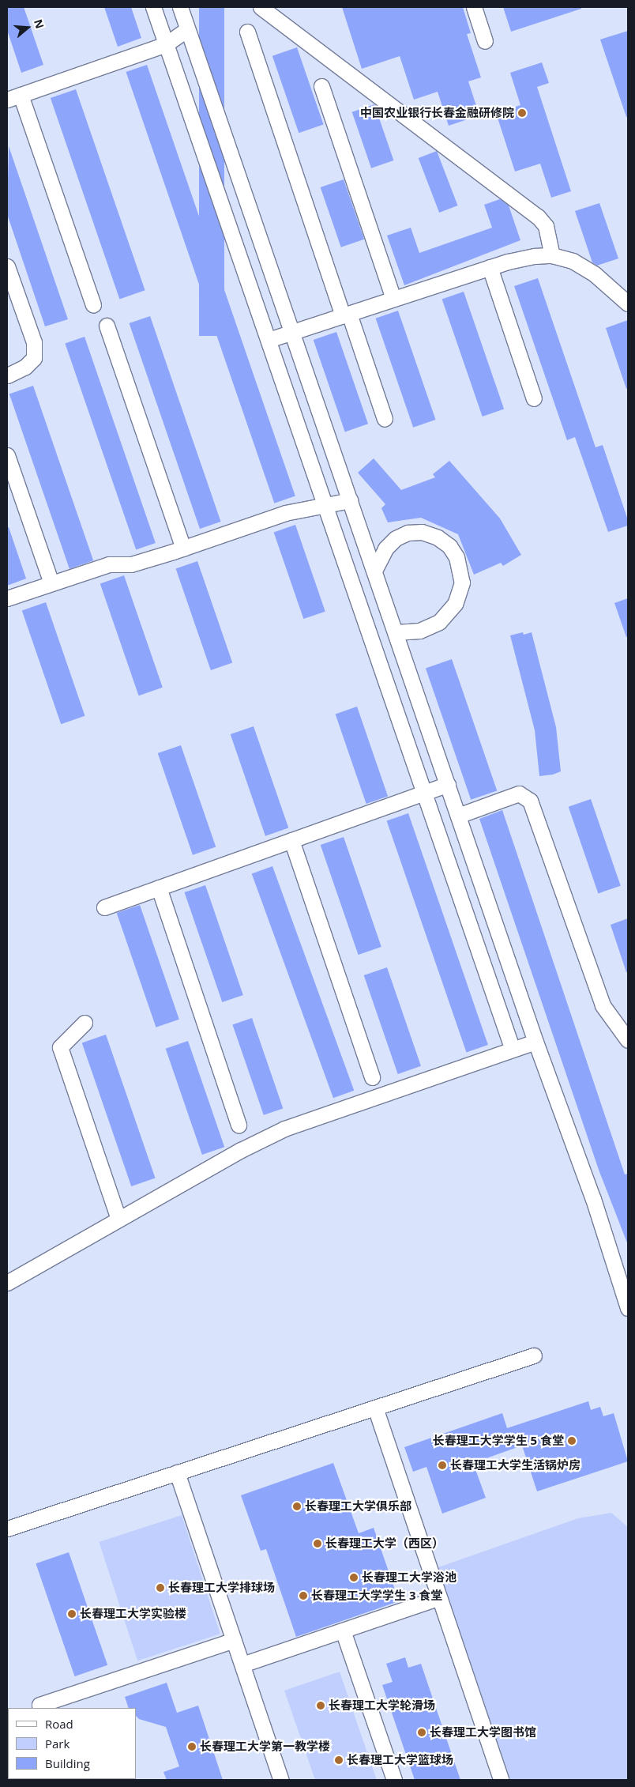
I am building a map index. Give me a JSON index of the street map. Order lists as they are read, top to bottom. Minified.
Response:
{"places":["中国农业银行长春金融研修院","长春理工大学学生 5 食堂","长春理工大学生活锅炉房","长春理工大学俱乐部","长春理工大学（西区）","长春理工大学浴池","长春理工大学排球场","长春理工大学学生 3 食堂","长春理工大学实验楼","长春理工大学轮滑场","长春理工大学图书馆","长春理工大学第一教学楼","长春理工大学篮球场"],"legend":["Road","Park","Building"],"north":"right"}
